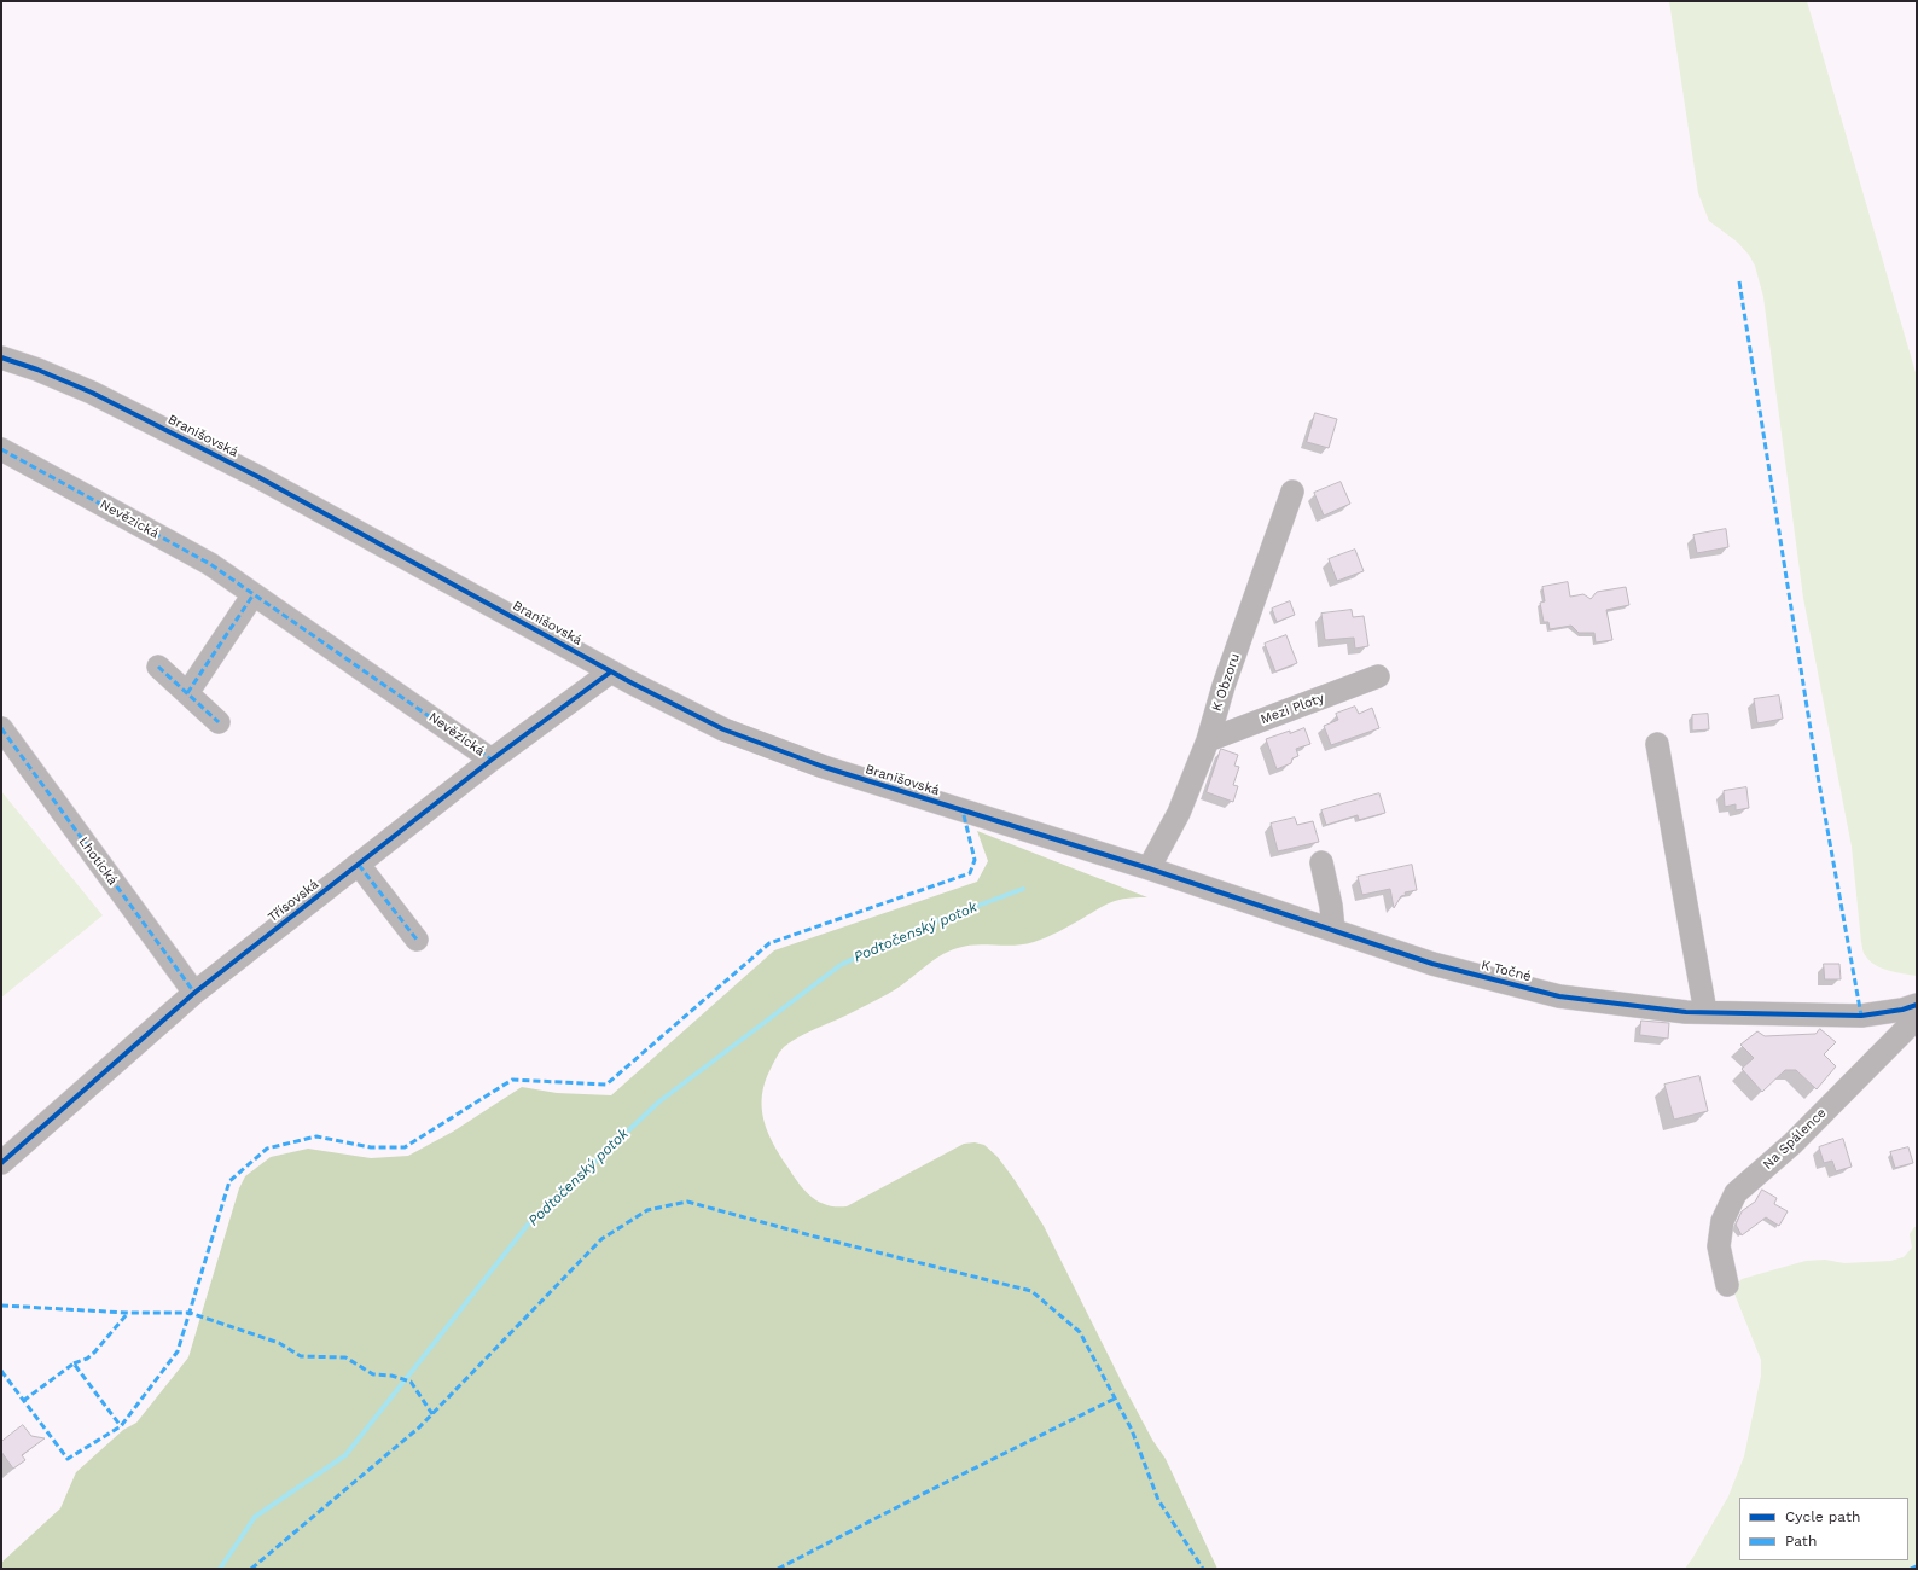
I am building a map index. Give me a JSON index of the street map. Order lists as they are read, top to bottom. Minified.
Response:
{"streets":{"street":["Branišovská","Nevězická","K Obzoru","Mezi Ploty","Lhotická","Třísovská","K Točné","Na Spálence"]},"crossings":[["Branišovská","Třísovská"],["Branišovská","K Točné"],["Nevězická","Třísovská"],["K Obzoru","Mezi Ploty"],["K Obzoru","K Točné"],["Lhotická","Třísovská"]],"water":["Podtočenský potok"],"legend":["Cycle path","Path"]}
